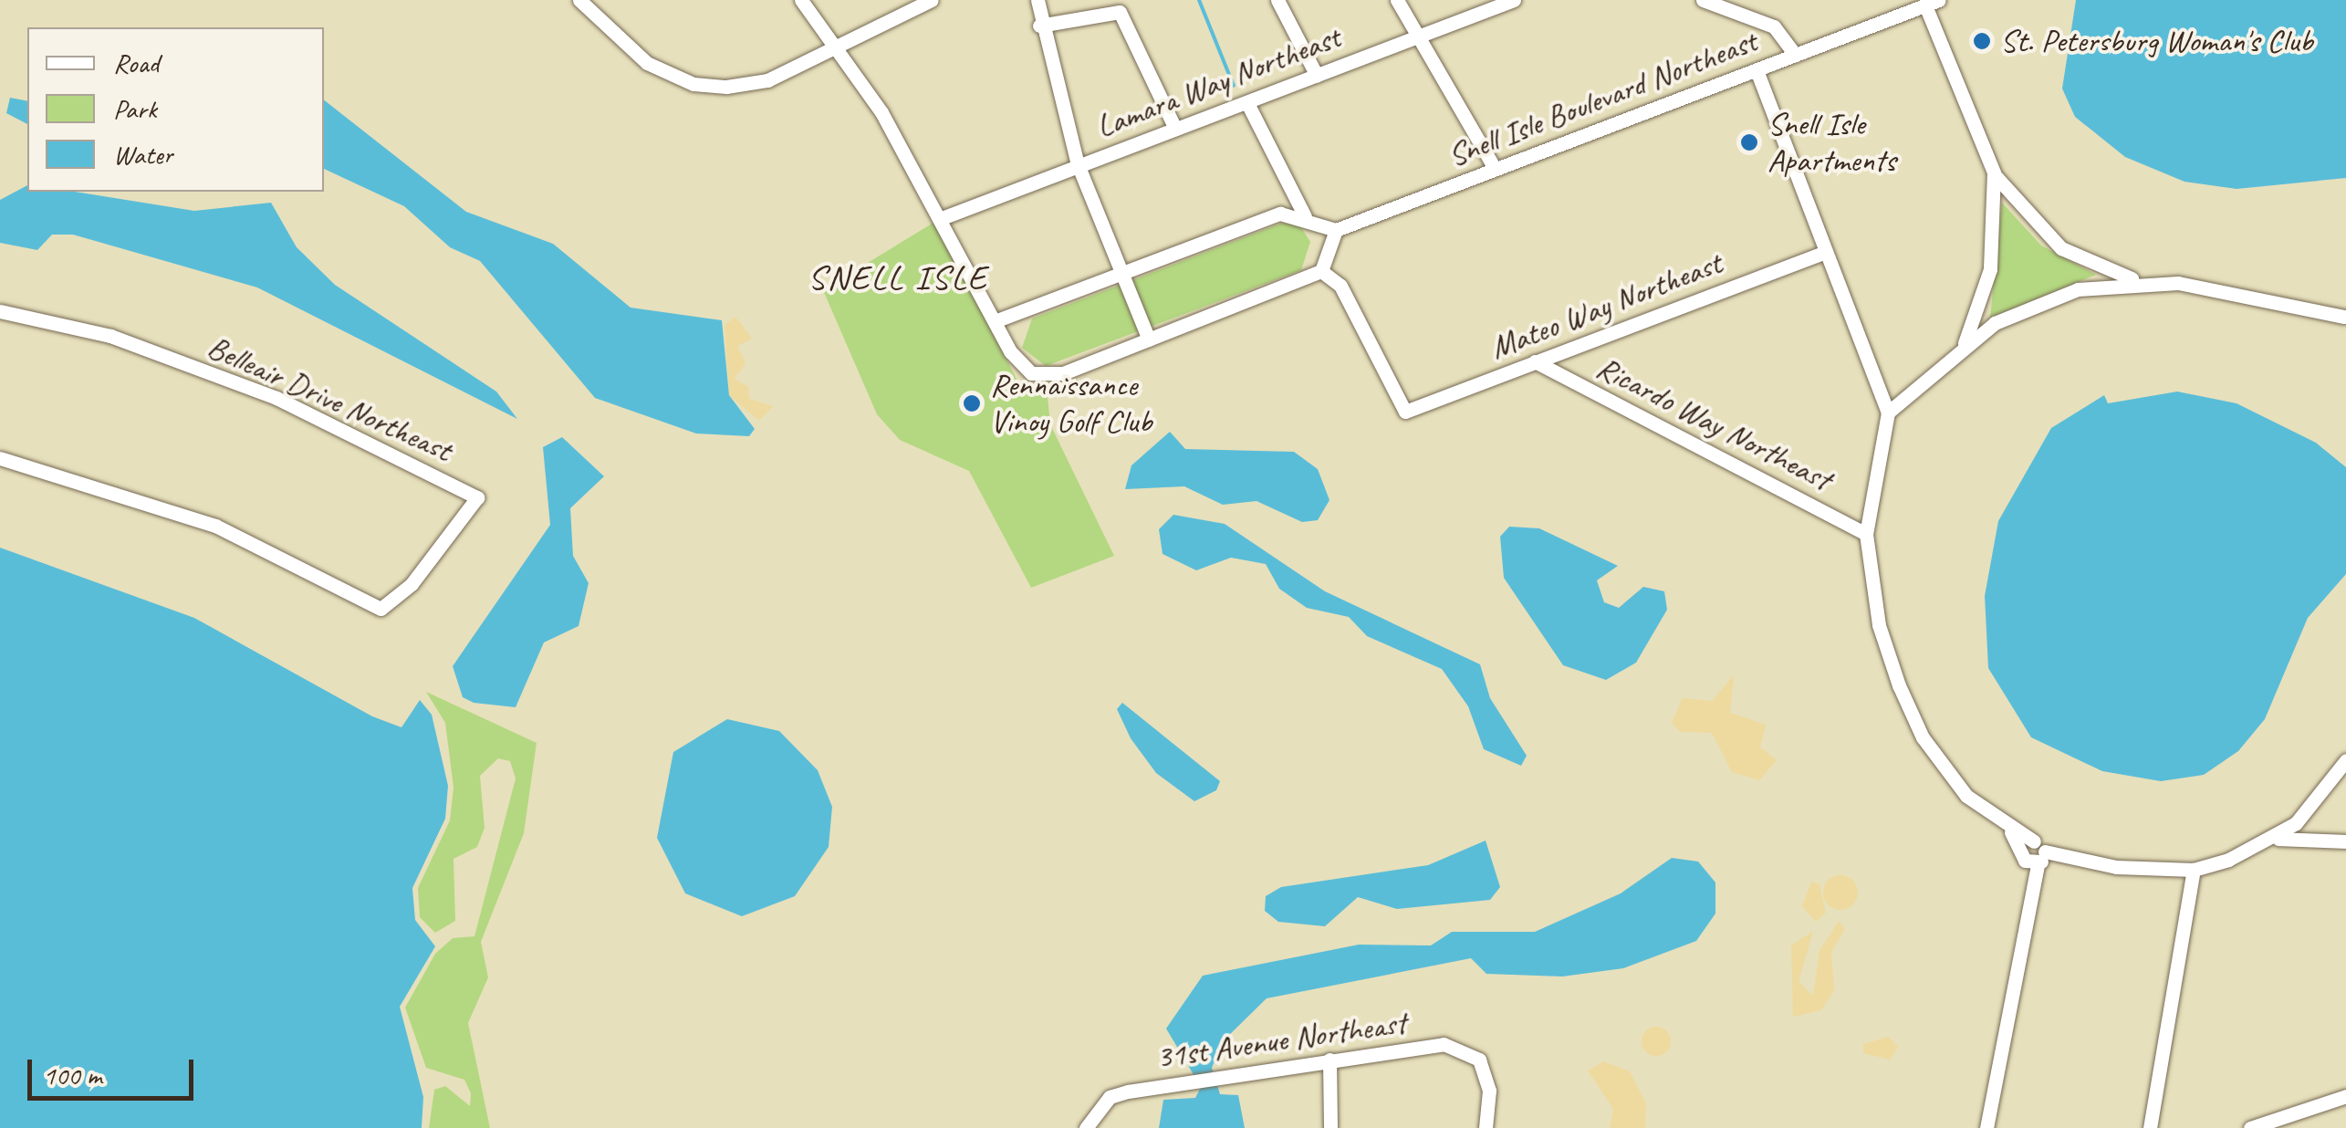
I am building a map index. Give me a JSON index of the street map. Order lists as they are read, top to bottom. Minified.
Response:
{"streets":{"street":["Lamara Way Northeast","Snell Isle Boulevard Northeast","Mateo Way Northeast","Belleair Drive Northeast","Ricardo Way Northeast","31st Avenue Northeast"]},"crossings":[["Mateo Way Northeast","Ricardo Way Northeast"]],"districts":["SNELL ISLE"],"places":["St. Petersburg Woman's Club","Snell Isle Apartments","Rennaissance Vinoy Golf Club"],"legend":["Road","Park","Water"],"scale_bar":"100 m"}
